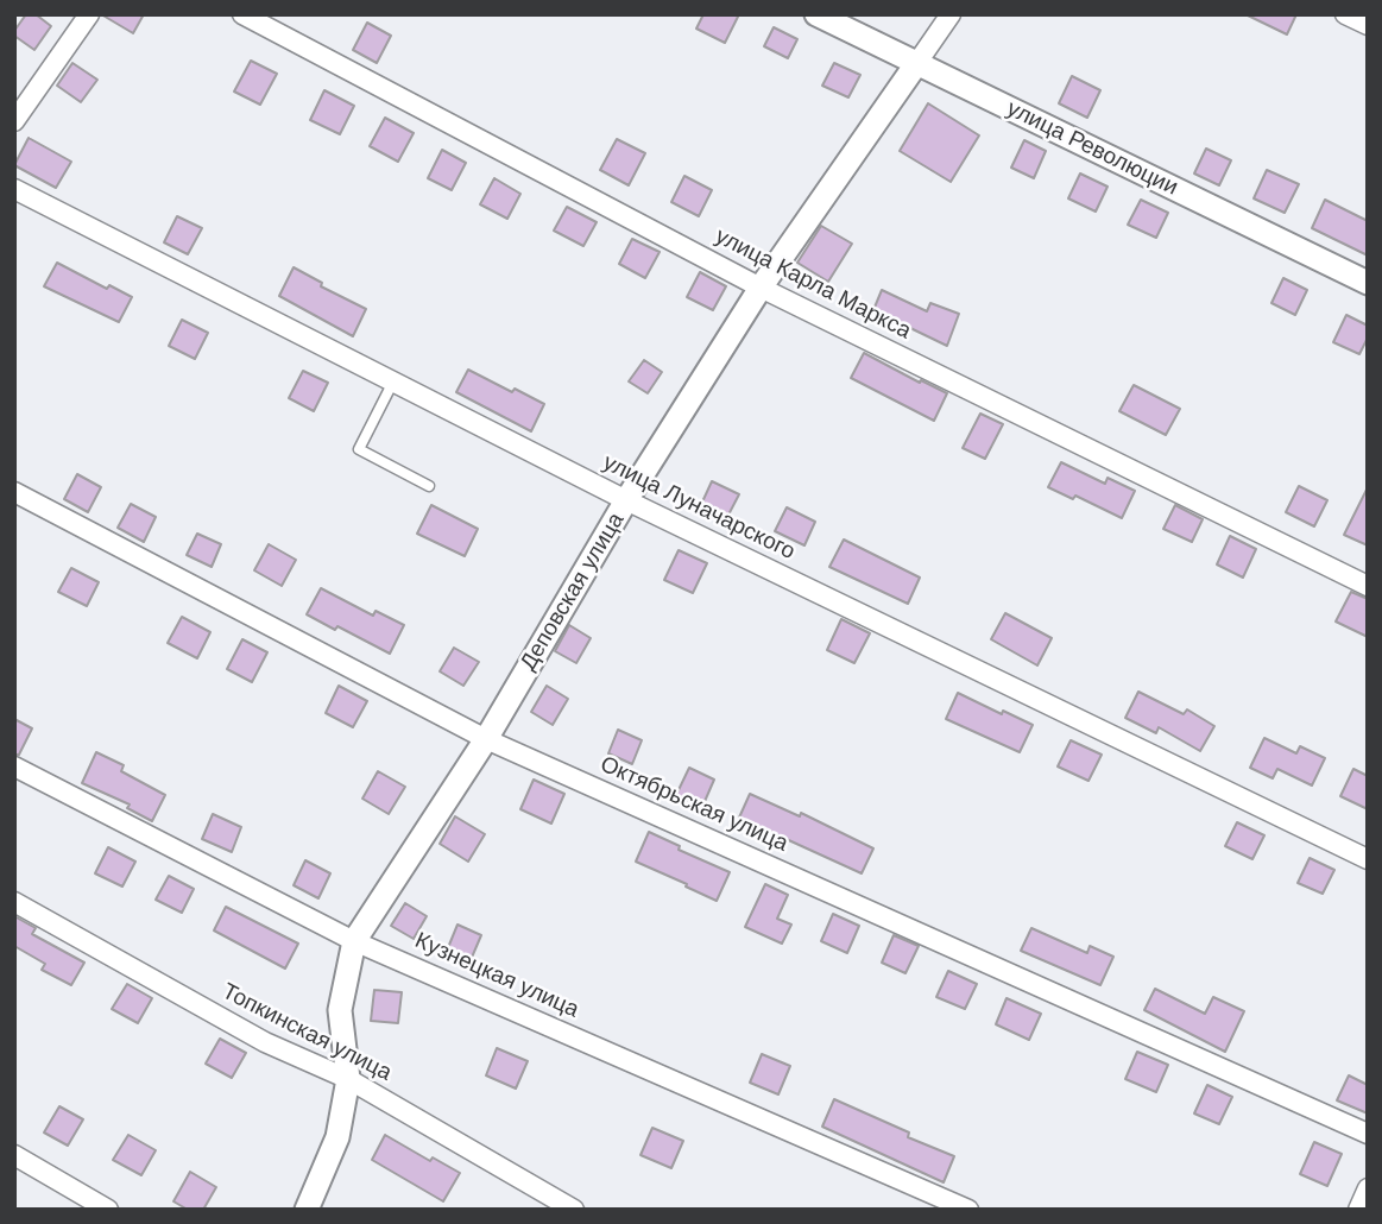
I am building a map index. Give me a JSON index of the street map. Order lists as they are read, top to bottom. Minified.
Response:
{"streets":{"street":["улица Революции","улица Карла Маркса","улица Луначарского","Деповская улица","Октябрьская улица","Кузнецкая улица","Топкинская улица"]},"crossings":[["улица Революции","Деповская улица"],["улица Карла Маркса","Деповская улица"],["улица Луначарского","Деповская улица"],["Деповская улица","Октябрьская улица"],["Деповская улица","Кузнецкая улица"],["Деповская улица","Топкинская улица"]]}
